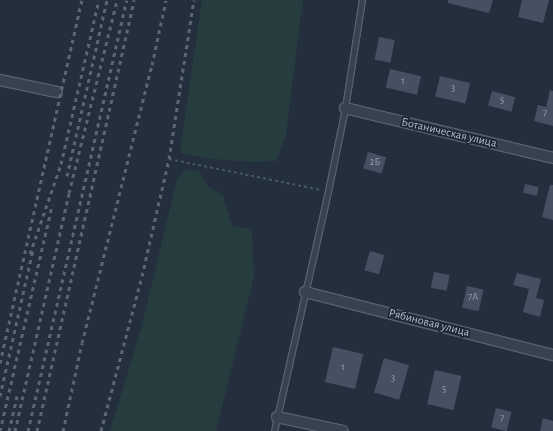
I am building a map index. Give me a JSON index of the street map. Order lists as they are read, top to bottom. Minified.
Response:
{"streets":{"street":["Ботаническая улица","Рябиновая улица"]},"house_numbers":["1","3","5","7","2Б","7А","1","3","5","7"]}
